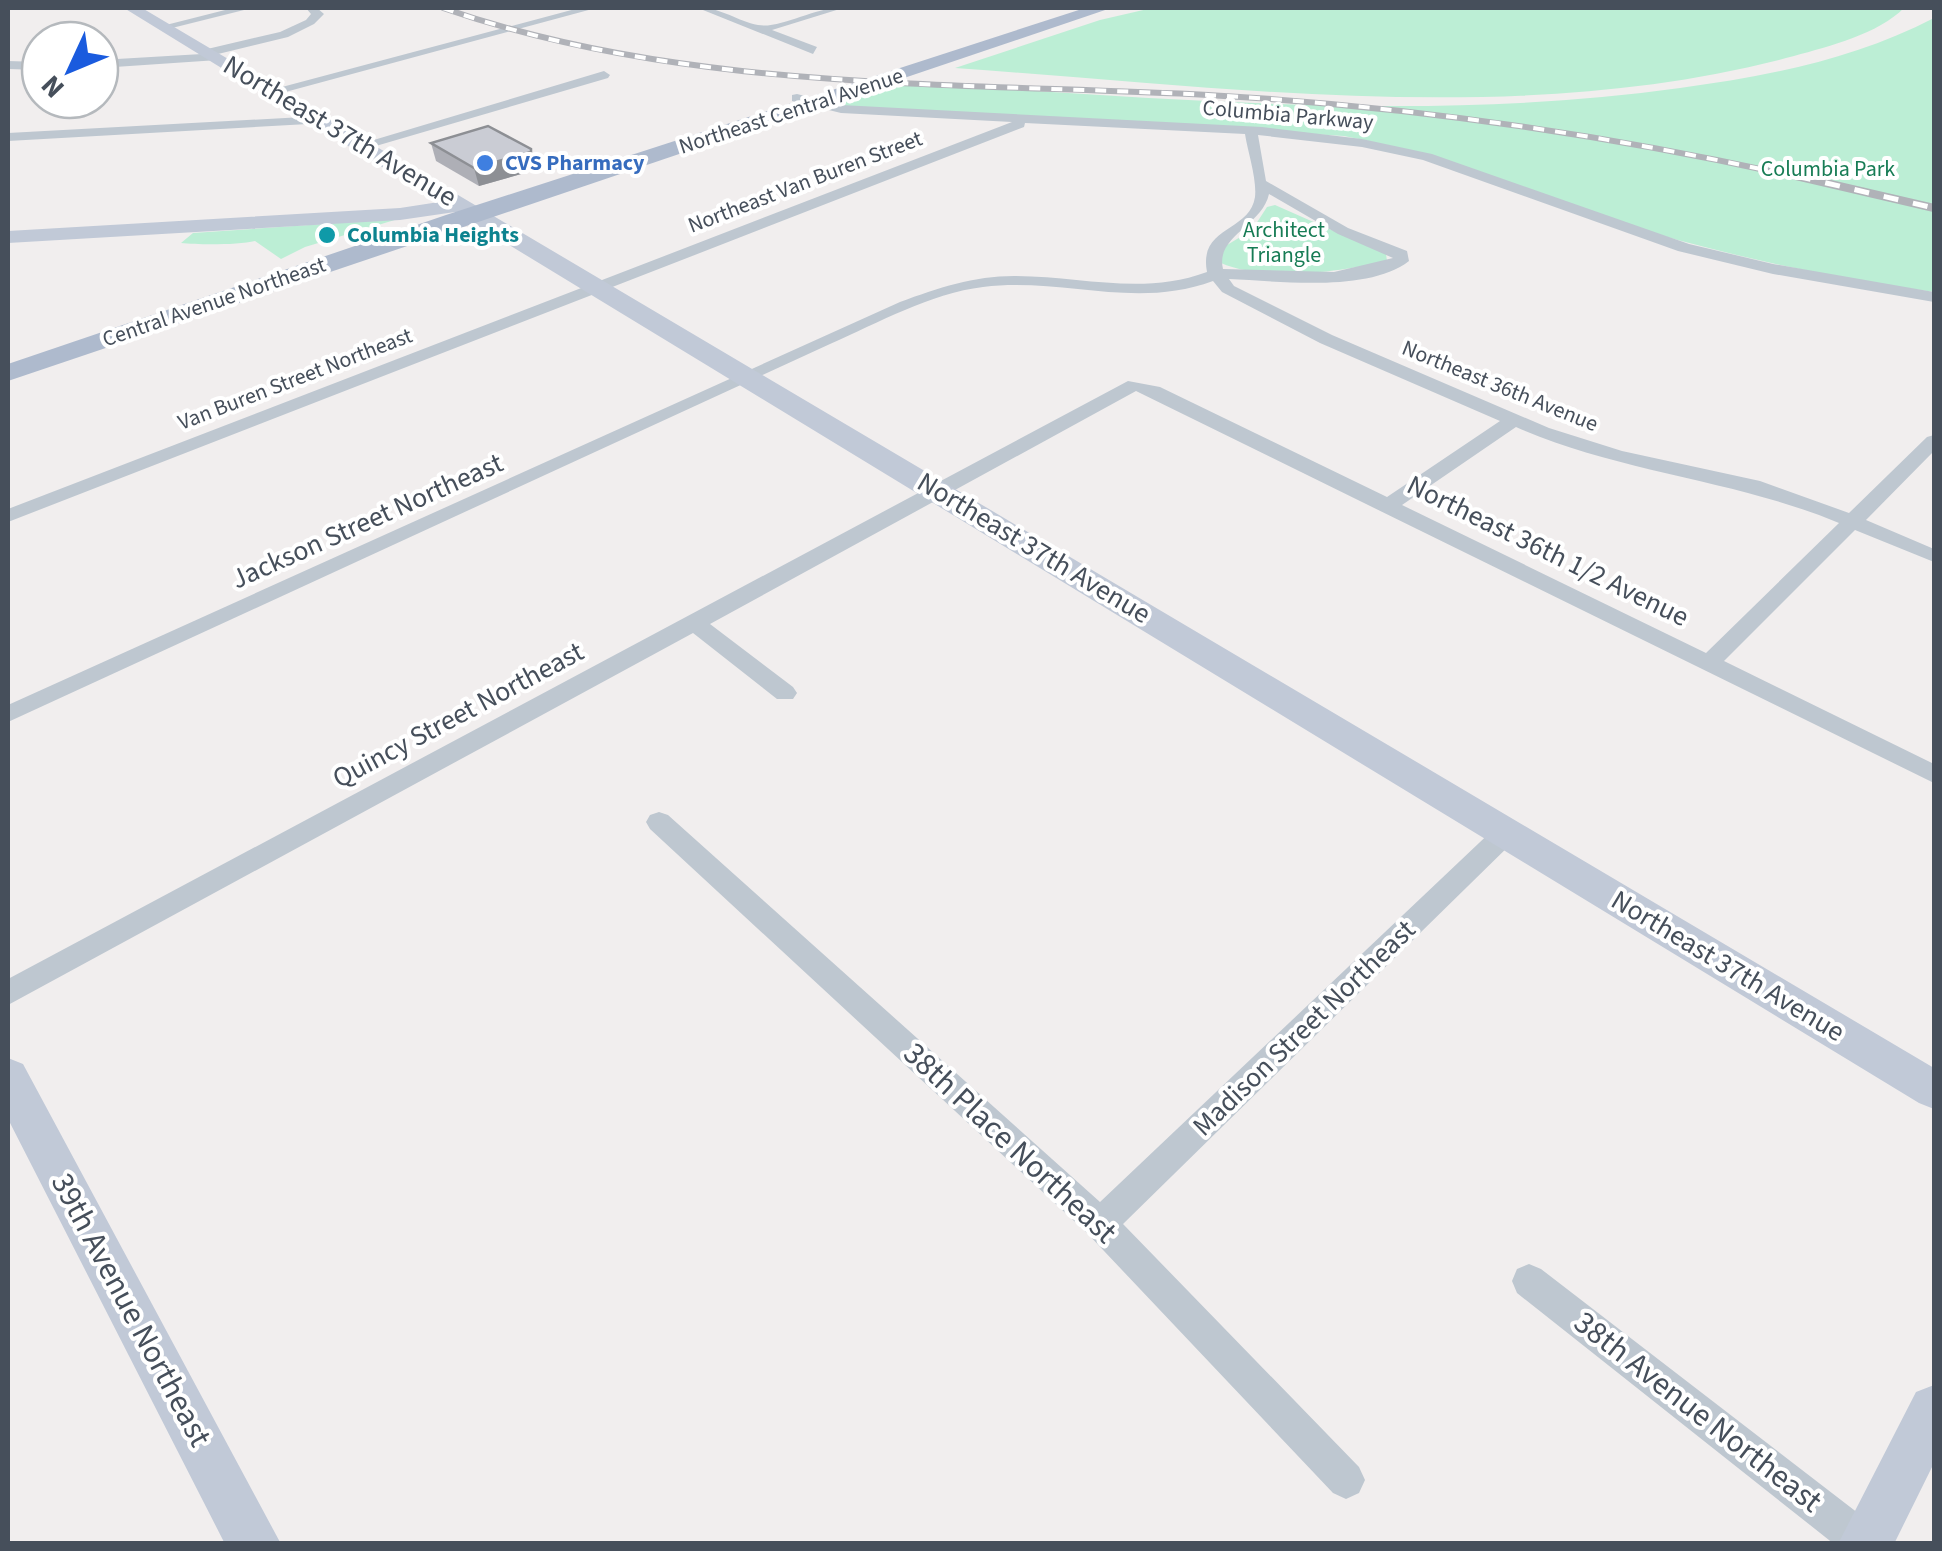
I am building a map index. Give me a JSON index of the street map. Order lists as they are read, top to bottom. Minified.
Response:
{"streets":{"main road":["Northeast Central Avenue","Central Avenue Northeast"],"street":["Columbia Parkway","Northeast 37th Avenue","Northeast Van Buren Street","Van Buren Street Northeast","Northeast 36th Avenue","Jackson Street Northeast","Northeast 36th 1/2 Avenue","Quincy Street Northeast","Madison Street Northeast","38th Place Northeast","39th Avenue Northeast","38th Avenue Northeast"]},"crossings":[["Northeast Central Avenue","Columbia Parkway"],["Northeast Central Avenue","Northeast 37th Avenue"],["Northeast Central Avenue","Central Avenue Northeast"],["Columbia Parkway","Northeast Van Buren Street"],["Northeast 37th Avenue","Northeast Van Buren Street"],["Northeast 37th Avenue","Central Avenue Northeast"],["Northeast 37th Avenue","Van Buren Street Northeast"],["Northeast 37th Avenue","Jackson Street Northeast"],["Northeast 37th Avenue","Quincy Street Northeast"],["Northeast 37th Avenue","Madison Street Northeast"],["Northeast Van Buren Street","Van Buren Street Northeast"],["Northeast 36th Avenue","Jackson Street Northeast"],["Northeast 36th 1/2 Avenue","Quincy Street Northeast"],["Madison Street Northeast","38th Place Northeast"]],"parks":["Columbia Park","Architect Triangle"],"places":["CVS Pharmacy","Columbia Heights"],"north":"bottom left"}
